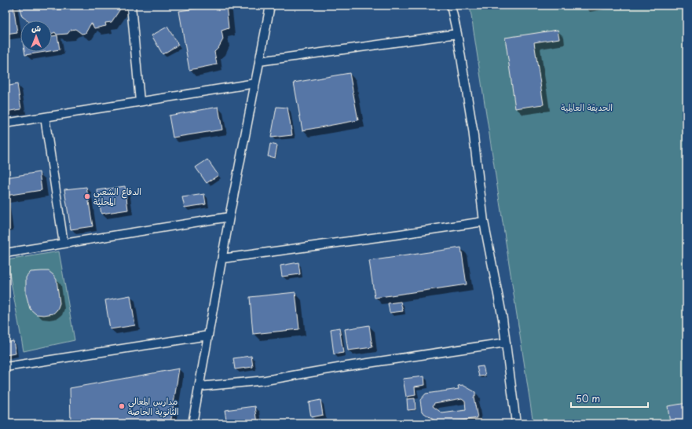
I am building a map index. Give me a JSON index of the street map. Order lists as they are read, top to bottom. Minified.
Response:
{"parks":["الحديقة العالمية"],"places":["الدفاع الشعبي المحلية","مدارس المعالي الثانوية الخاصة"],"scale_bar":"50 m","north":"top"}
